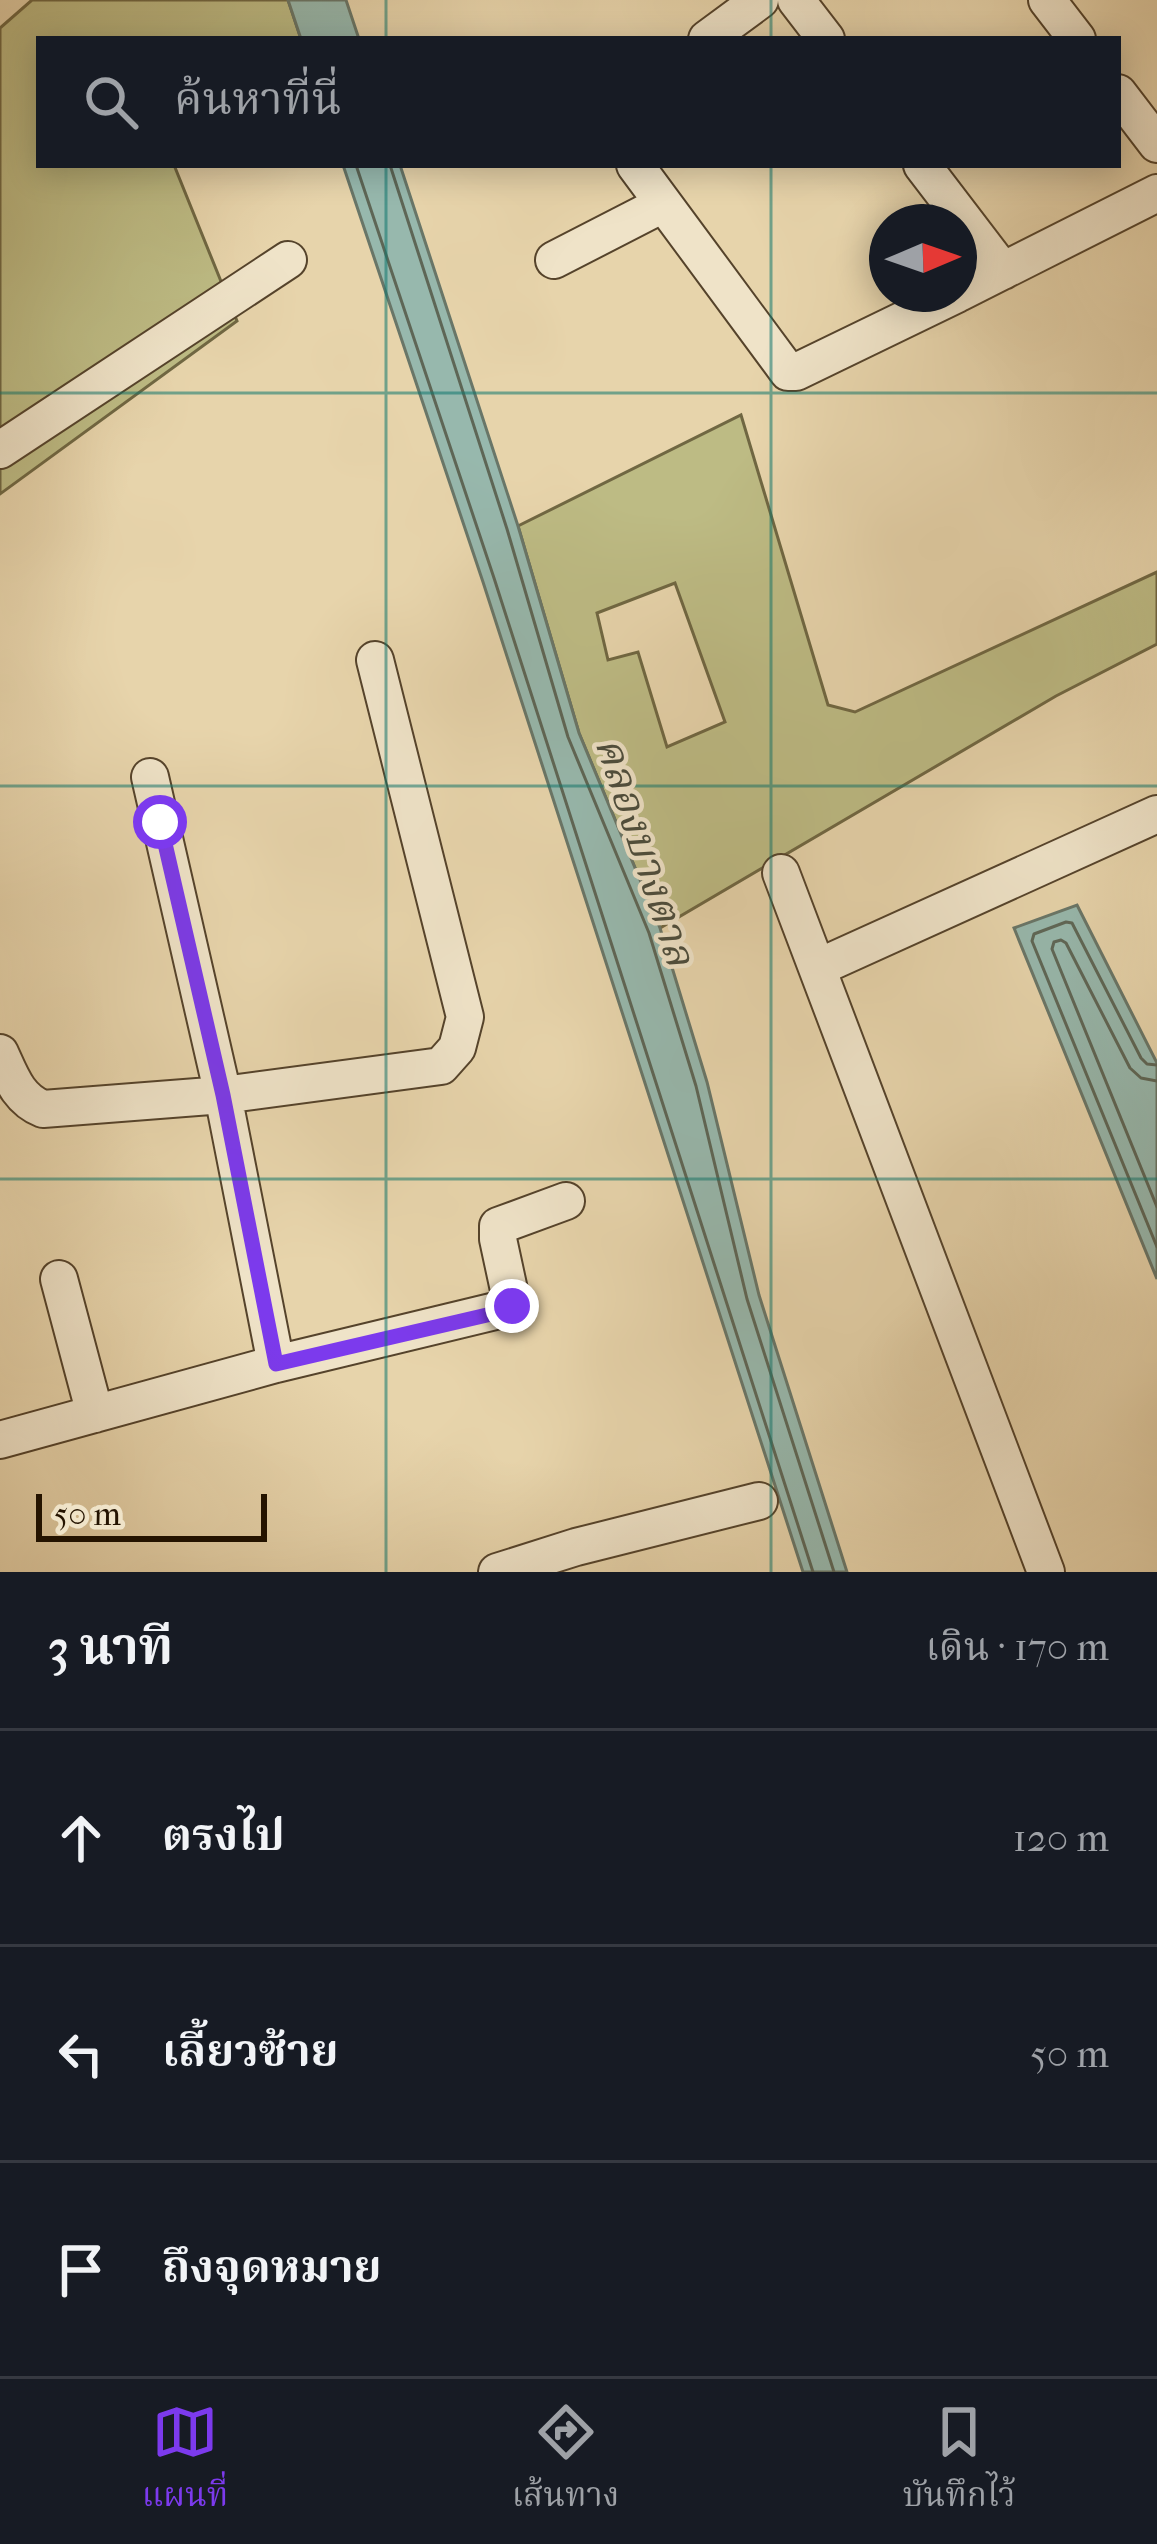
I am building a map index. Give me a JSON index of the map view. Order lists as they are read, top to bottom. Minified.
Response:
{"water":["คลองบางตาล"],"scale_bar":"50 m","north":"right","page":{"search":"ค้นหาที่นี่","scale":"50 m","heading":["3 นาที","เดิน · 170 m"],"list":[["ตรงไป","120 m"],["เลี้ยวซ้าย","50 m"],"ถึงจุดหมาย"],"nav":["แผนที่","เส้นทาง","บันทึกไว้"]}}
